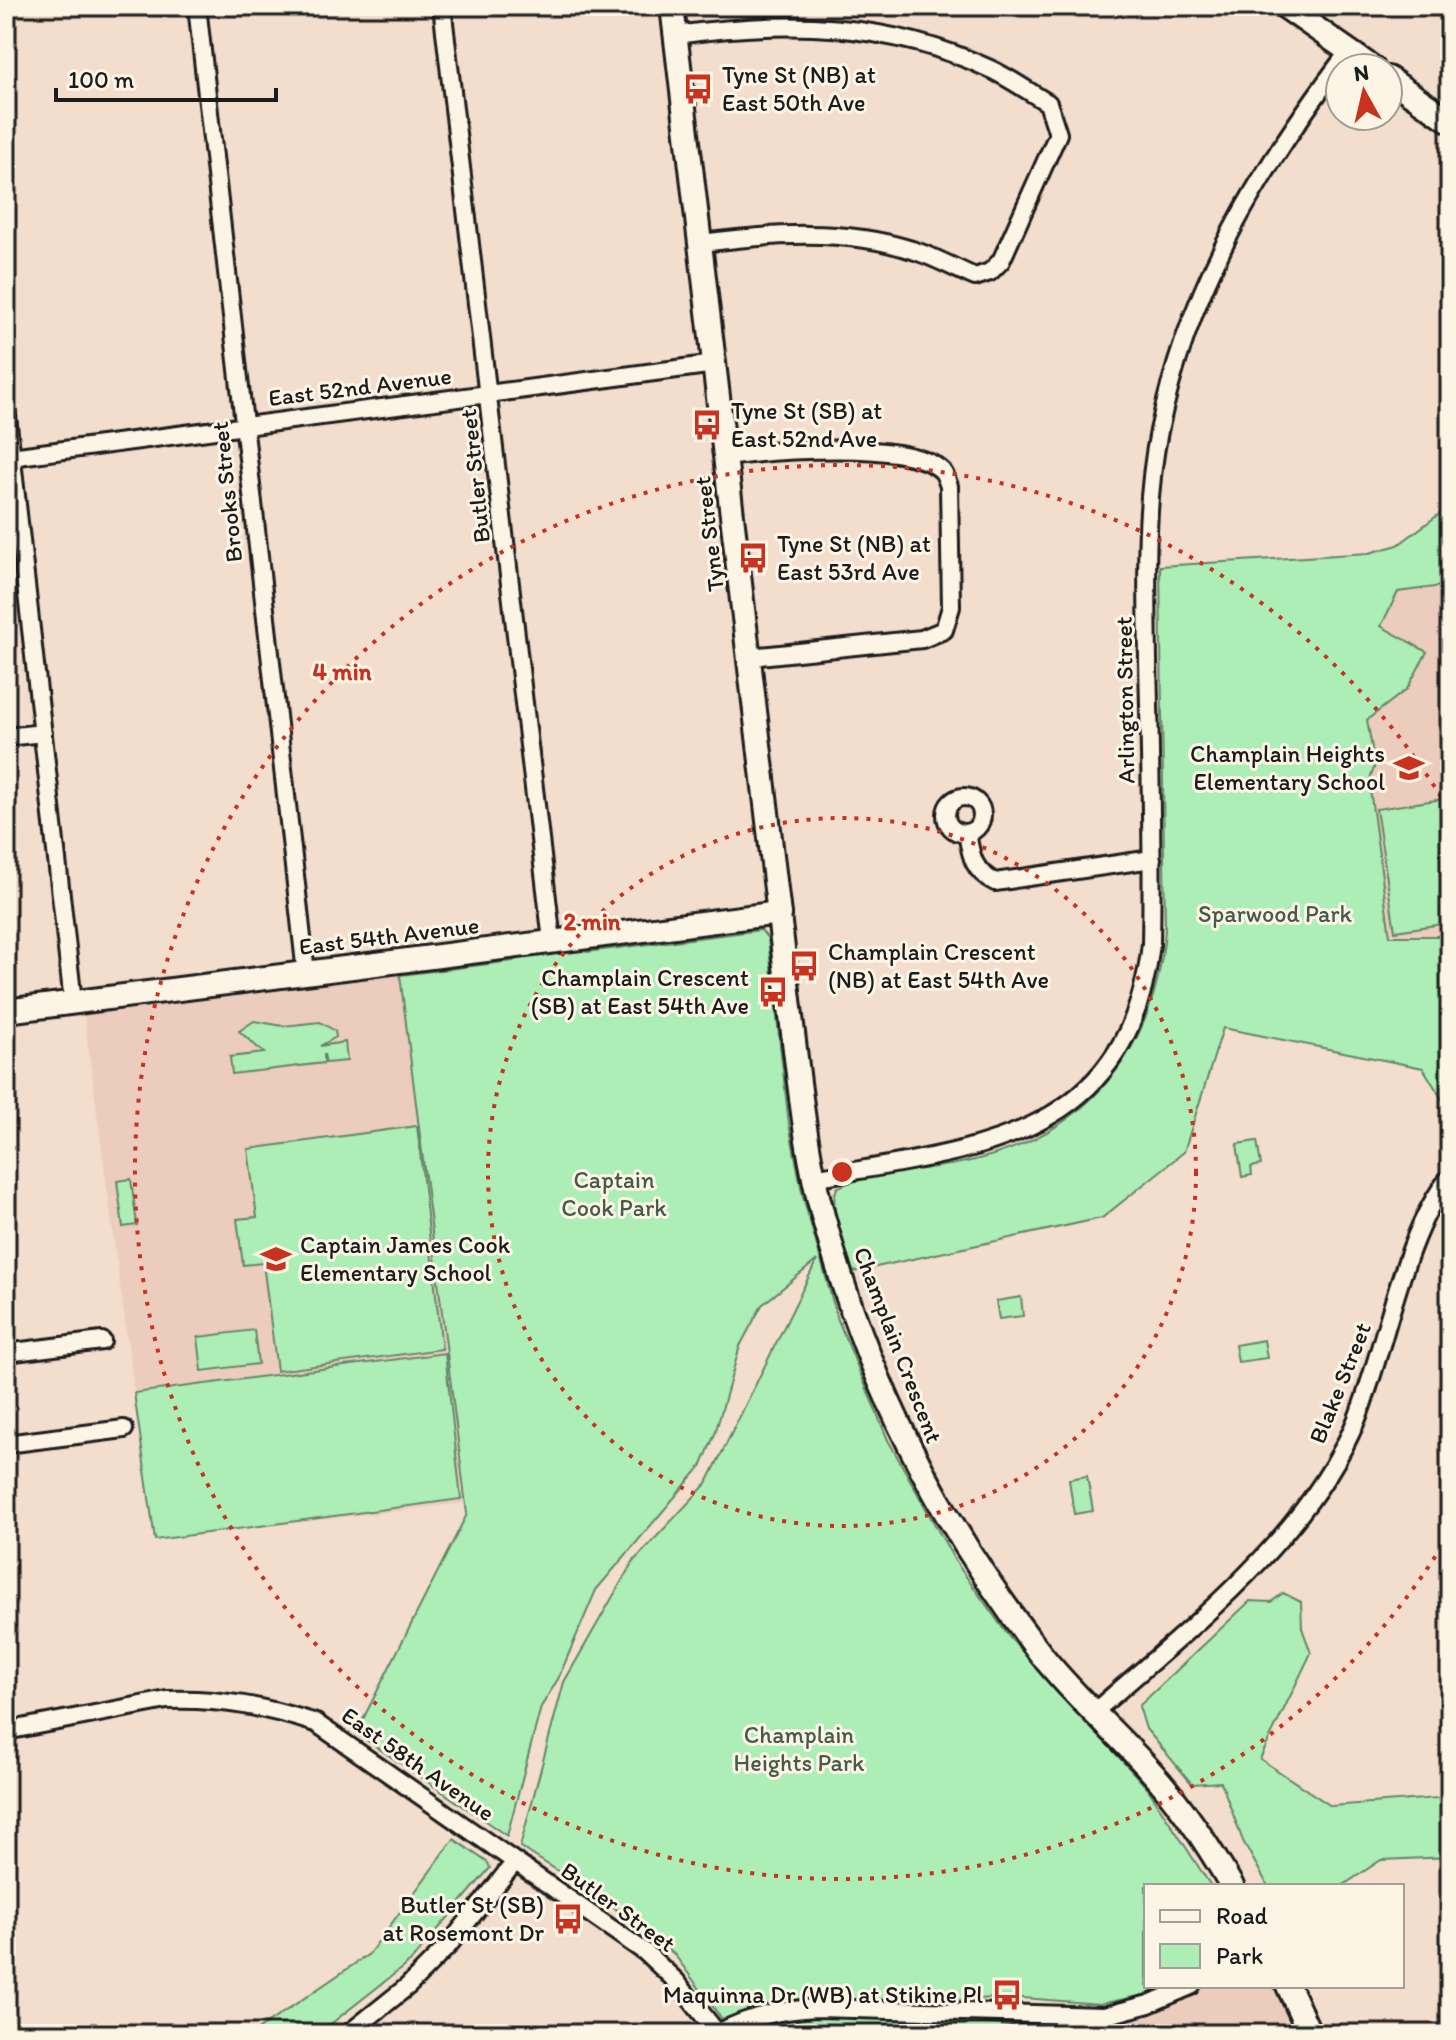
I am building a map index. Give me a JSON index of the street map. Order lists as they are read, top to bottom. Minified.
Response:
{"streets":{"street":["East 52nd Avenue","Butler Street","Brooks Street","Tyne Street","Arlington Street","East 54th Avenue","Champlain Crescent","Blake Street","East 58th Avenue"]},"crossings":[["East 52nd Avenue","Butler Street"],["East 52nd Avenue","Brooks Street"],["East 52nd Avenue","Tyne Street"],["Butler Street","East 54th Avenue"],["Butler Street","East 58th Avenue"],["Brooks Street","East 54th Avenue"],["Tyne Street","East 54th Avenue"],["Tyne Street","Champlain Crescent"],["Arlington Street","Champlain Crescent"],["East 54th Avenue","Champlain Crescent"],["Champlain Crescent","Blake Street"]],"parks":["Sparwood Park","Captain Cook Park","Champlain Heights Park"],"places":{"bus stop":["Tyne St (NB) at East 50th Ave","Tyne St (SB) at East 52nd Ave","Tyne St (NB) at East 53rd Ave","Champlain Crescent (NB) at East 54th Ave","Champlain Crescent (SB) at East 54th Ave","Butler St (SB) at Rosemont Dr","Maquinna Dr (WB) at Stikine Pl"],"school or university":["Champlain Heights Elementary School","Captain James Cook Elementary School"]},"legend":["Road","Park"],"scale_bar":"100 m","north":"top","rings":["4 min","2 min"]}
